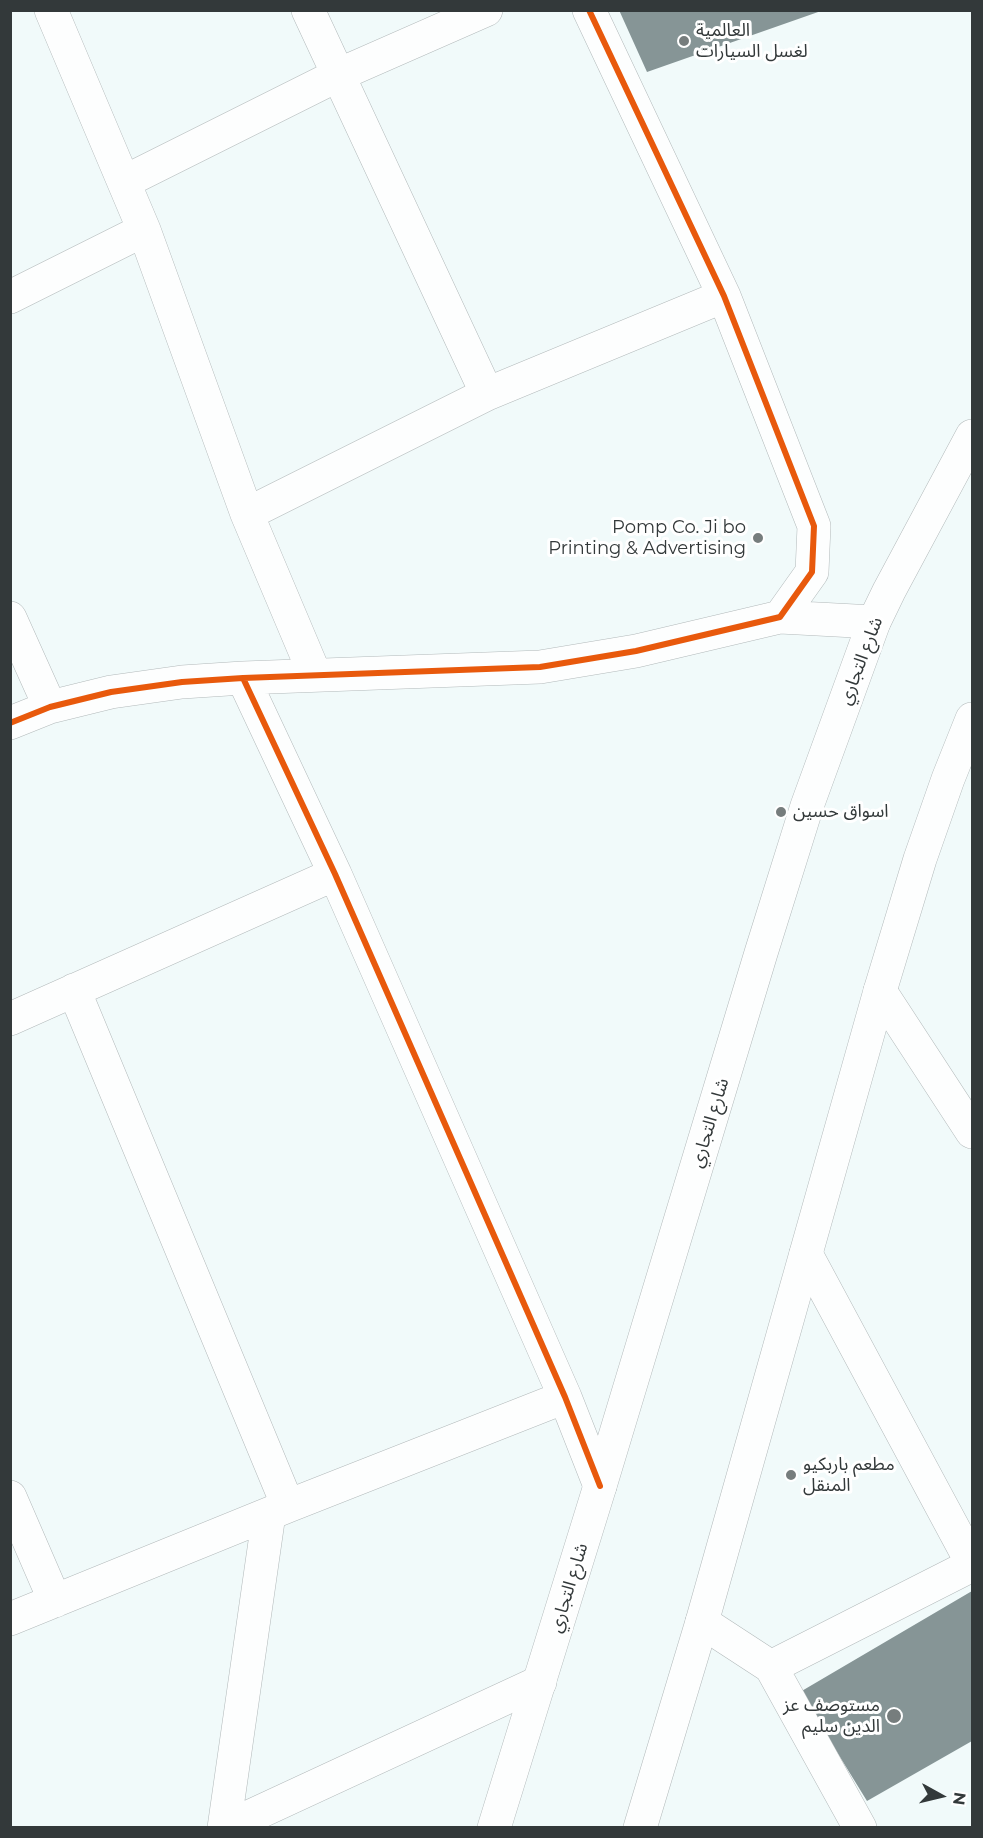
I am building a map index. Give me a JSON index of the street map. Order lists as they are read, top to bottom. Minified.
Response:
{"streets":{"street":["شارع التجاري"]},"places":["العالمية لغسل السيارات","Pomp Co. Ji bo Printing & Advertising","اسواق حسين","مطعم باربكيو المنقل","مستوصف عز الدين سليم"],"north":"right"}
